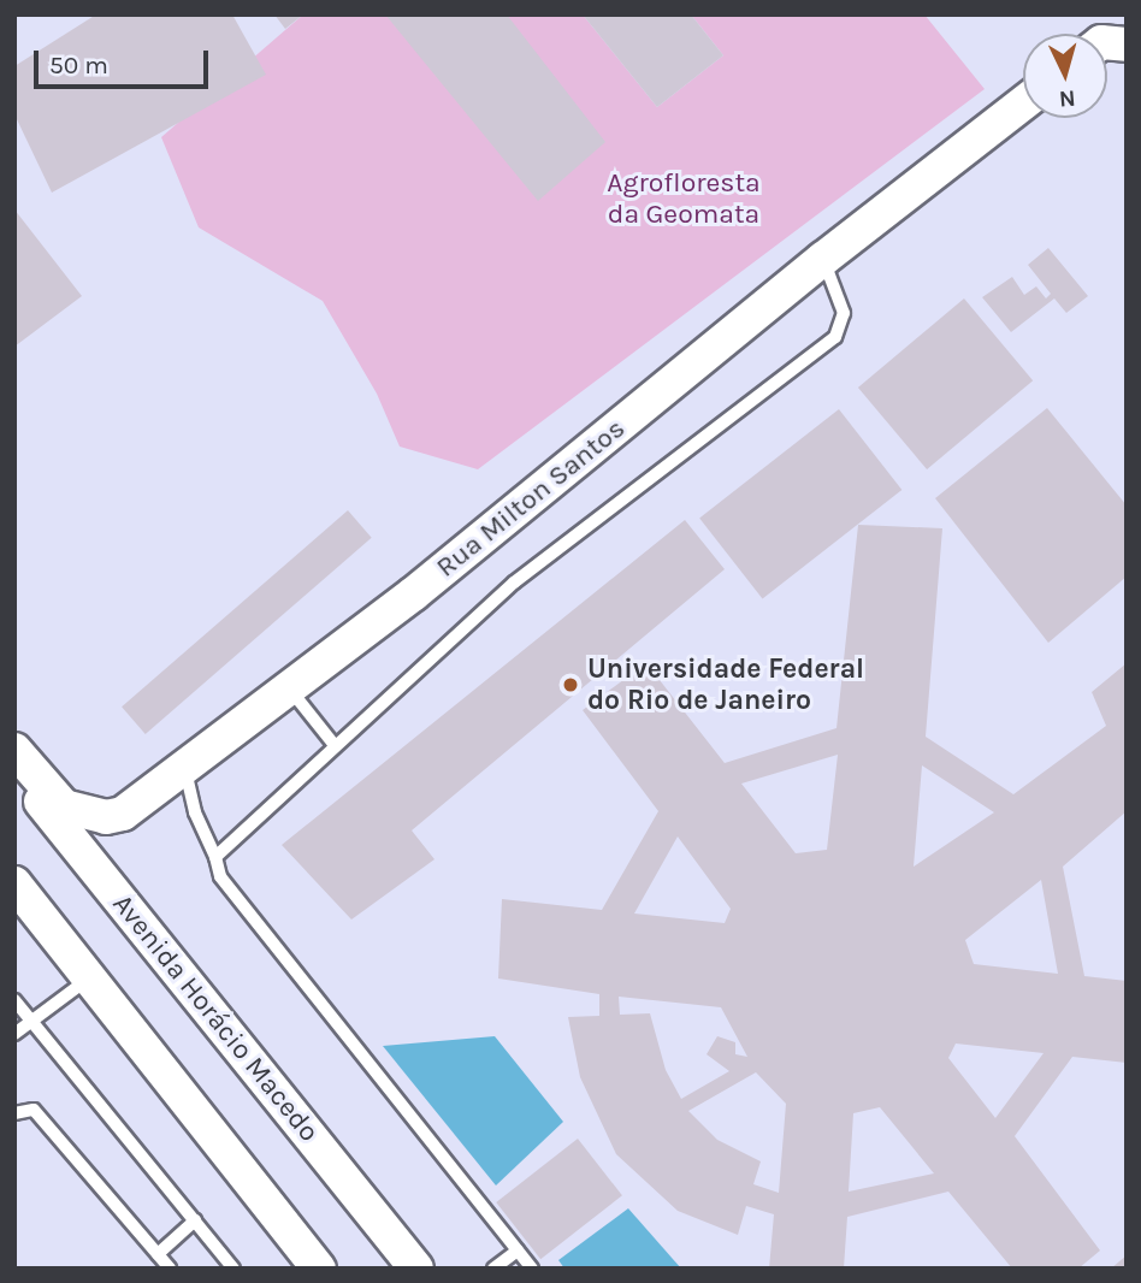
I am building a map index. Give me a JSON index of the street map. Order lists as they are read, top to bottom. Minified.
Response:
{"streets":{"street":["Rua Milton Santos","Avenida Horácio Macedo"]},"parks":["Agrofloresta da Geomata"],"places":["Universidade Federal do Rio de Janeiro"],"scale_bar":"50 m","north":"bottom"}
